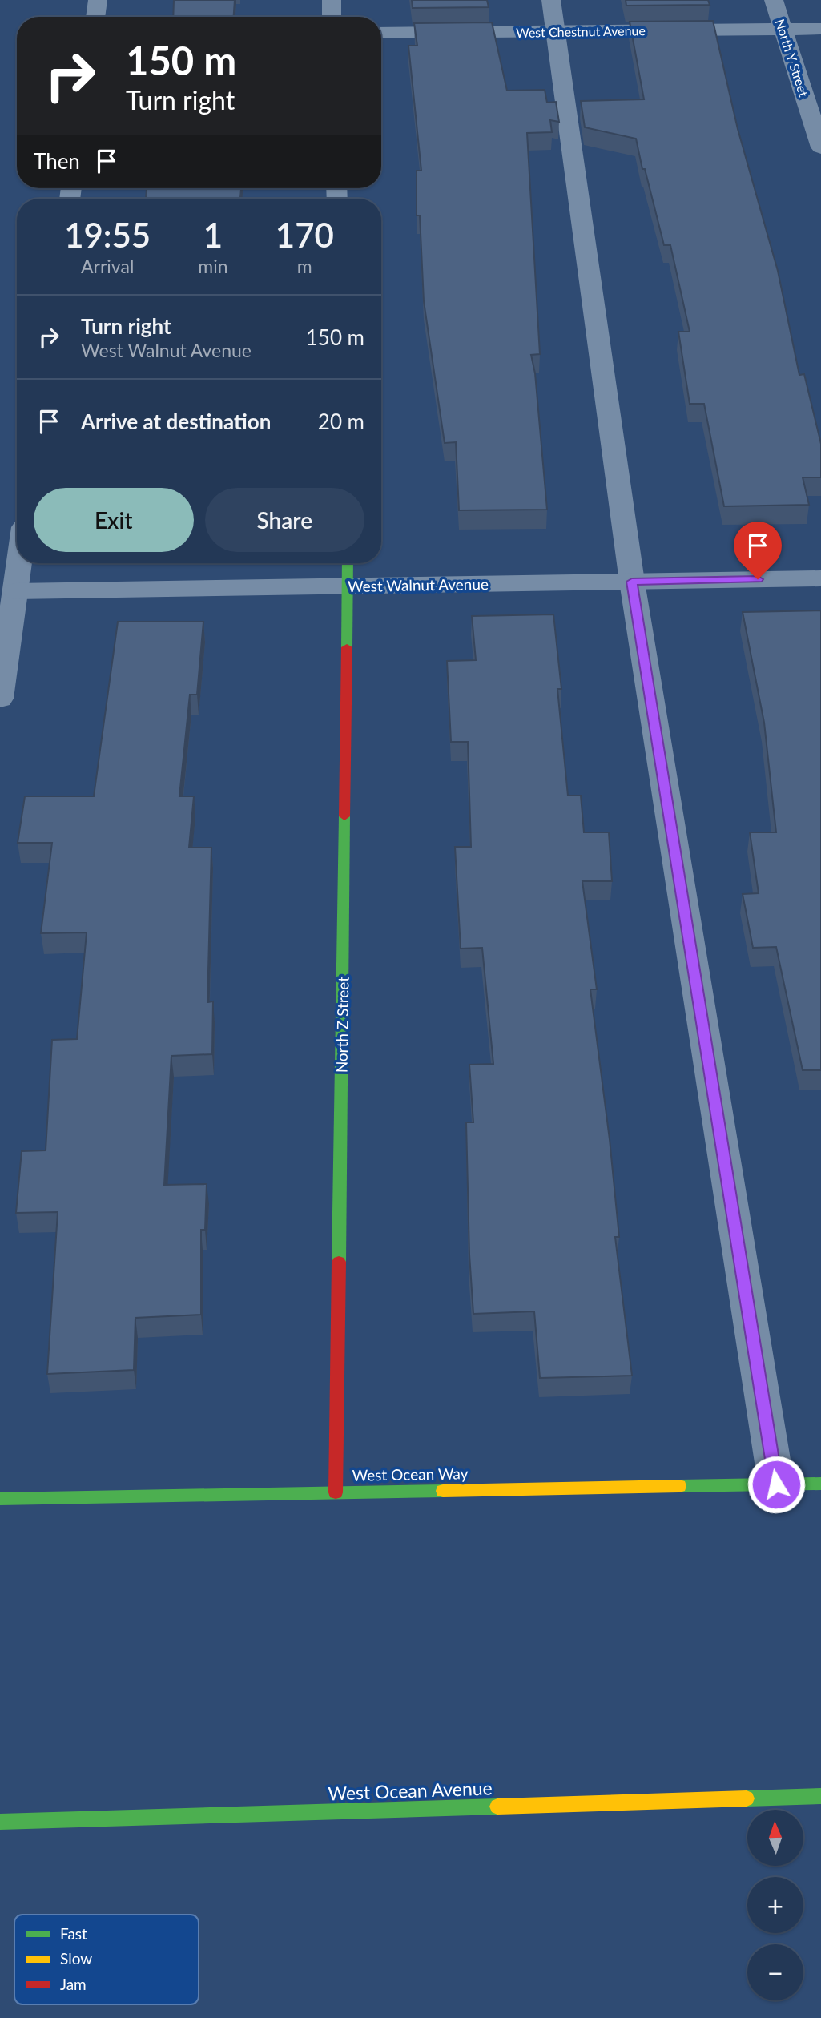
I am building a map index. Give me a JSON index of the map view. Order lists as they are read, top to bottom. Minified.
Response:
{"streets":{"street":["West Chestnut Avenue","North Y Street","West Walnut Avenue","North Z Street","West Ocean Way","West Ocean Avenue"]},"crossings":[["West Chestnut Avenue","North Y Street"],["West Walnut Avenue","North Z Street"],["North Z Street","West Ocean Way"]],"legend":["Fast","Slow","Jam"],"north":"top","page":{"turn":["150 m","Turn right"],"then":"Then","eta":["19:55","Arrival","1","min","170","m"],"list":[{"name":"Turn right","note":"West Walnut Avenue","value":"150 m"},{"name":"Arrive at destination","value":"20 m"}],"buttons":["Exit","Share"],"map_buttons":["+","−"]}}
